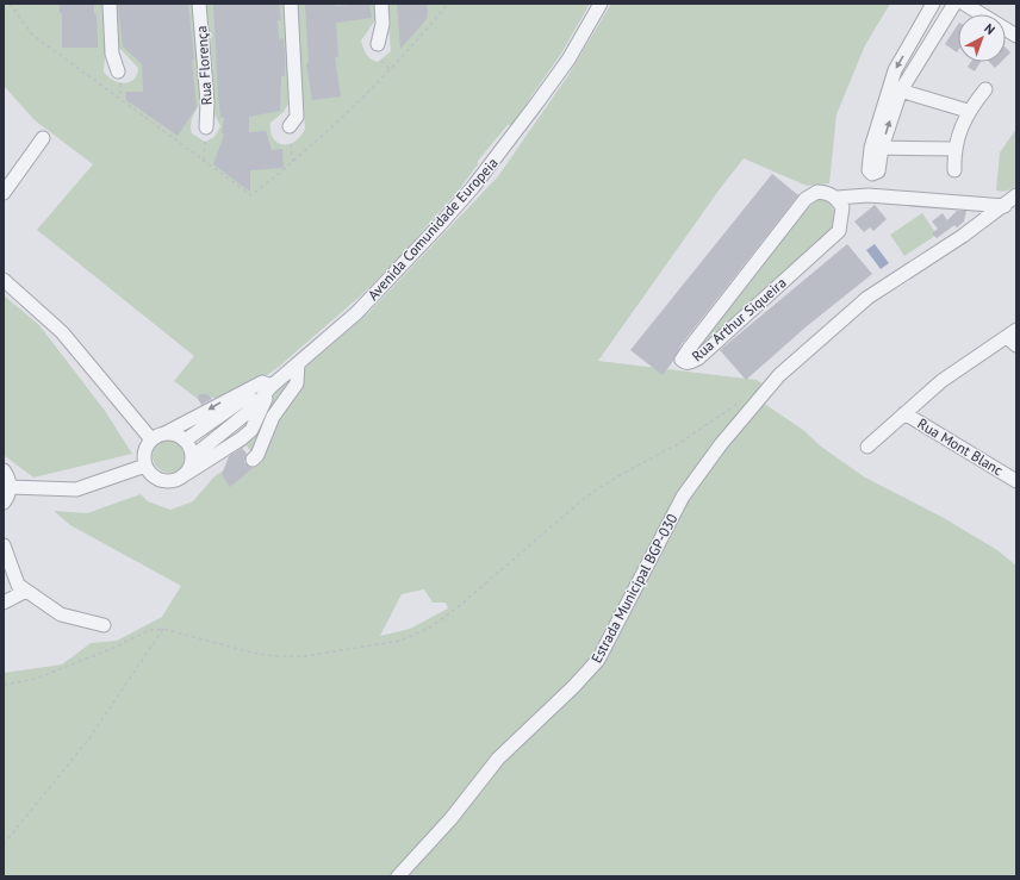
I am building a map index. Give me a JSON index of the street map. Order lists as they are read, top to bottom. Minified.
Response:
{"streets":{"street":["Rua Florença","Avenida Comunidade Europeia","Rua Arthur Siqueira","Rua Mont Blanc","Estrada Municipal BGP-030"]},"crossings":[["Rua Arthur Siqueira","Estrada Municipal BGP-030"]],"north":"top right"}
